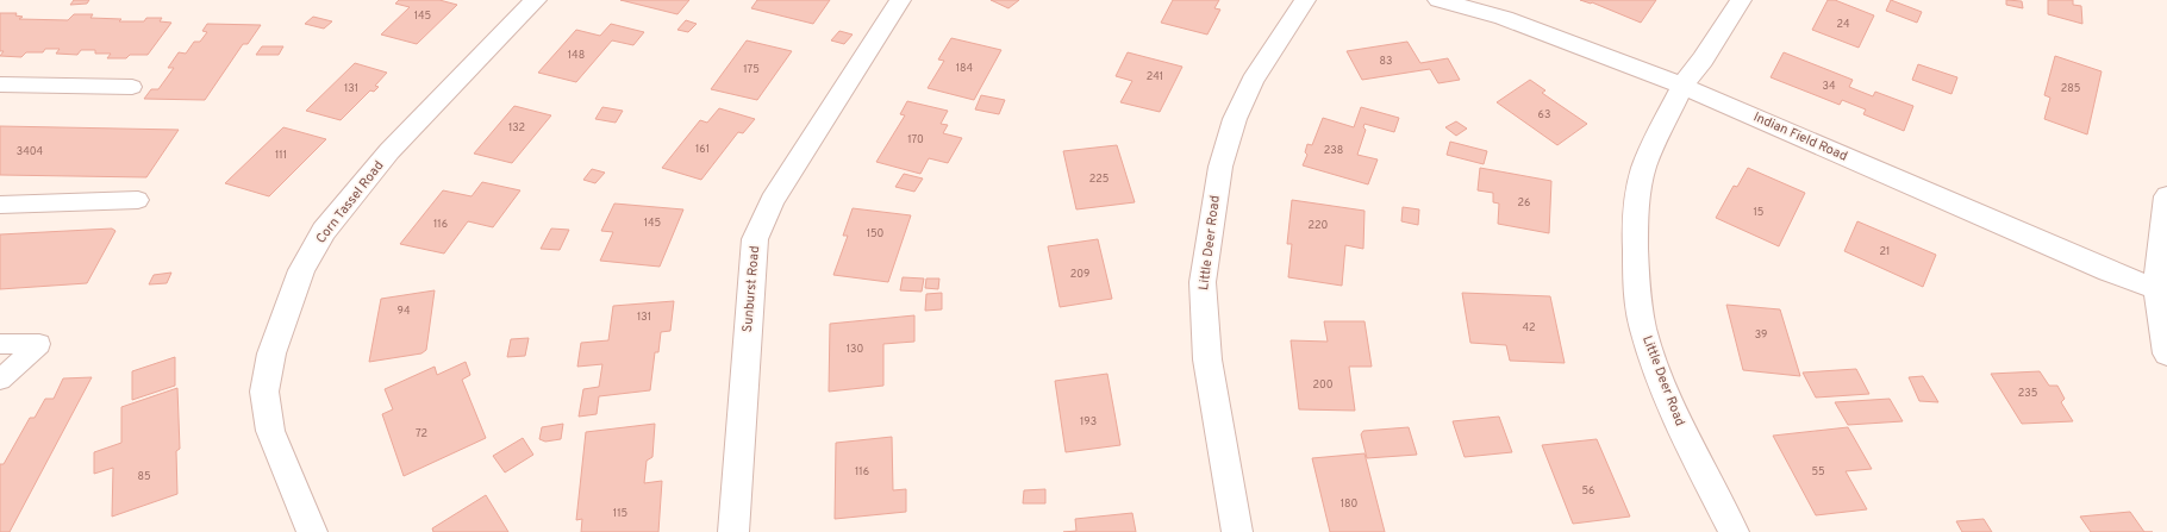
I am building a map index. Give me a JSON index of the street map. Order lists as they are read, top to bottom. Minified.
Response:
{"streets":{"street":["Indian Field Road","Corn Tassel Road","Little Deer Road","Sunburst Road"]},"crossings":[["Indian Field Road","Little Deer Road"]],"house_numbers":["145","24","148","83","184","175","241","34","131","285","63","132","170","161","238","3404","111","225","26","15","145","116","220","150","21","209","94","131","42","39","130","200","235","193","72","116","55","85","56","180","115"]}
